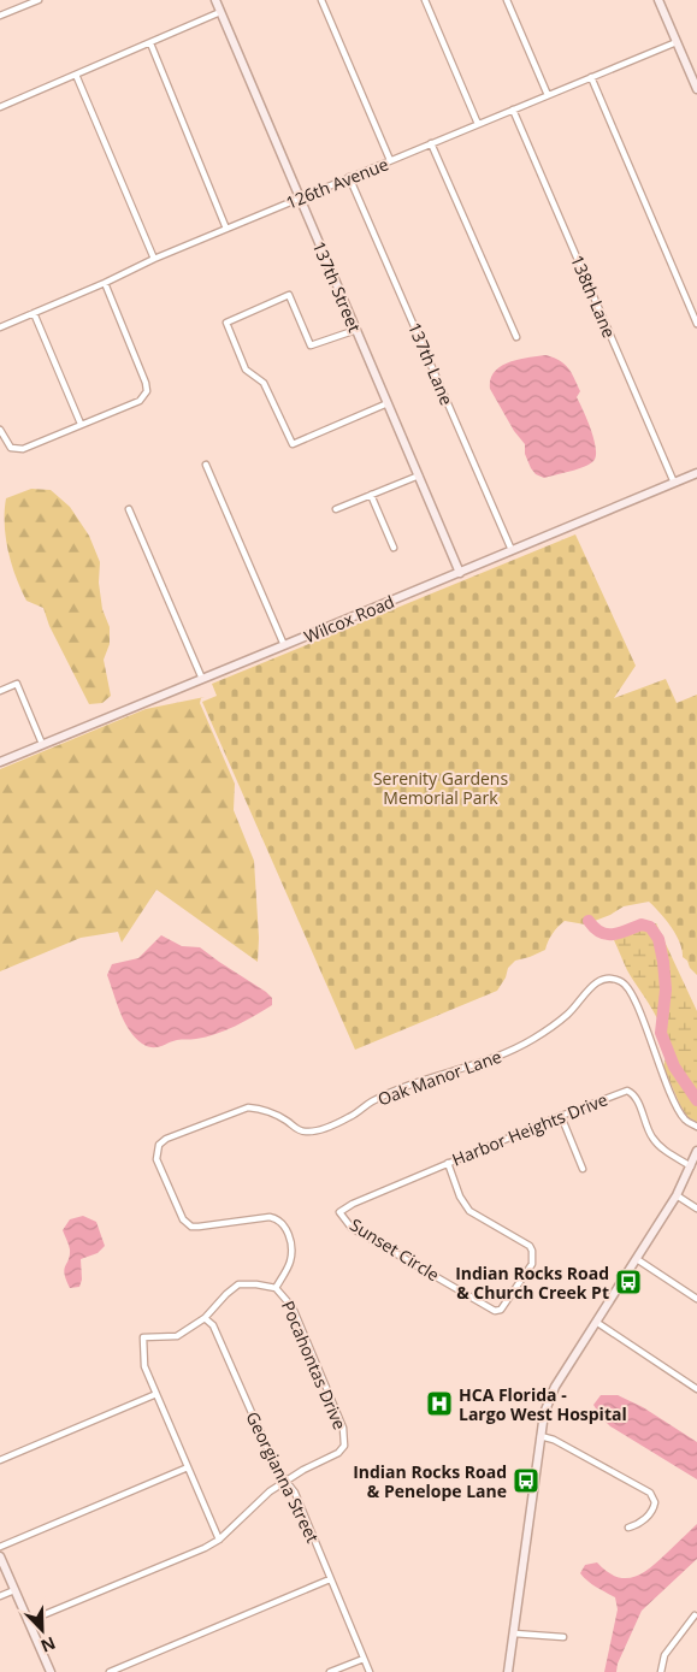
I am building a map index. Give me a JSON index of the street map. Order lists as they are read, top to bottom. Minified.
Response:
{"streets":{"street":["126th Avenue","137th Street","138th Lane","137th Lane","Wilcox Road","Oak Manor Lane","Harbor Heights Drive","Sunset Circle","Pocahontas Drive","Georgianna Street"]},"crossings":[["126th Avenue","137th Street"],["126th Avenue","138th Lane"],["126th Avenue","137th Lane"],["137th Street","Wilcox Road"],["138th Lane","Wilcox Road"],["137th Lane","Wilcox Road"],["Oak Manor Lane","Pocahontas Drive"],["Harbor Heights Drive","Sunset Circle"],["Pocahontas Drive","Georgianna Street"]],"parks":["Serenity Gardens Memorial Park"],"places":{"bus stop":["Indian Rocks Road & Church Creek Pt","Indian Rocks Road & Penelope Lane"],"hospital":["HCA Florida - Largo West Hospital"]},"north":"bottom right"}
